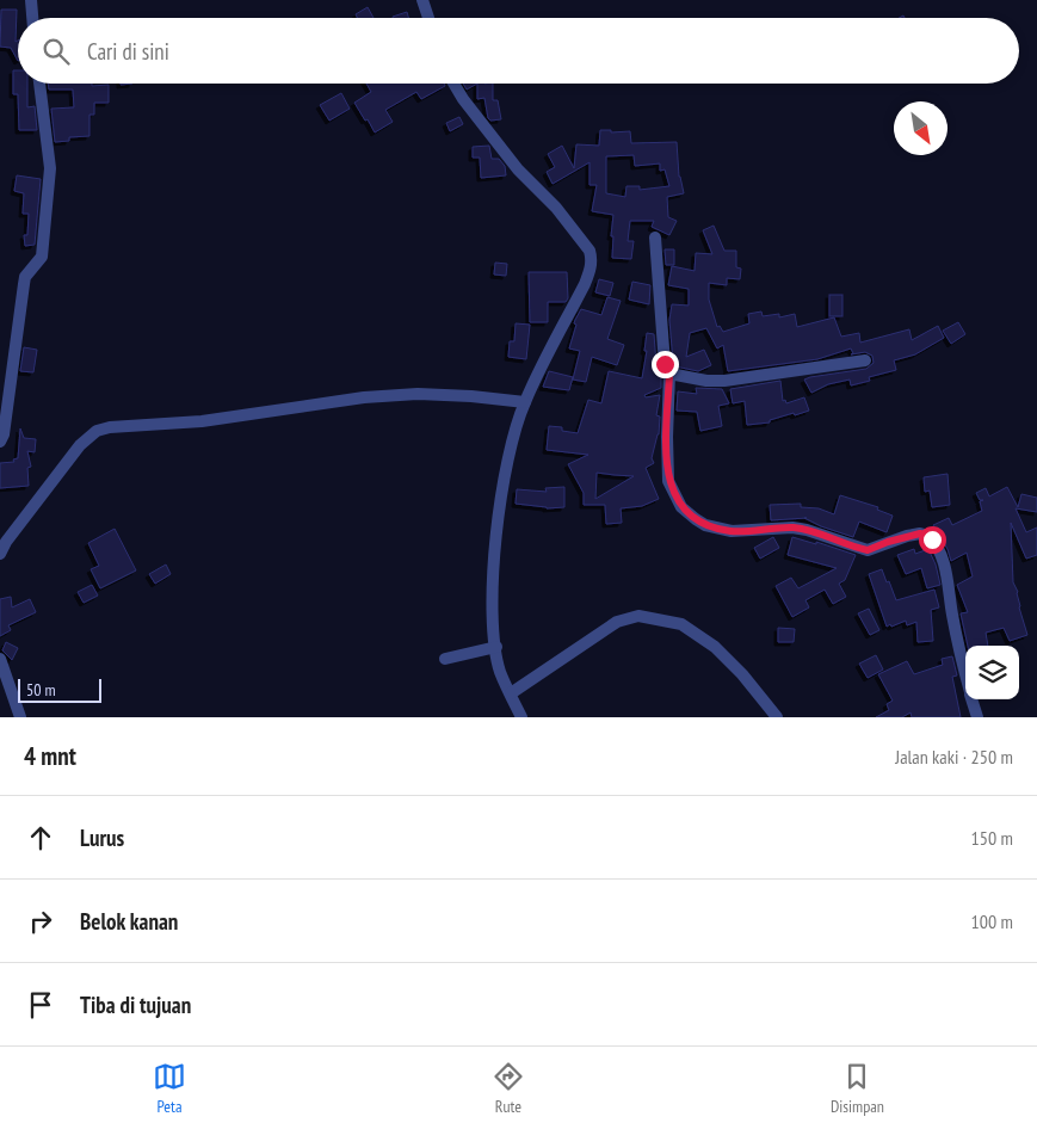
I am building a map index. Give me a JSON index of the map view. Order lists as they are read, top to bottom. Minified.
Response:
{"scale_bar":"50 m","north":"bottom right","page":{"search":"Cari di sini","scale":"50 m","heading":["4 mnt","Jalan kaki · 250 m"],"list":[["Lurus","150 m"],["Belok kanan","100 m"],"Tiba di tujuan"],"nav":["Peta","Rute","Disimpan"]}}
